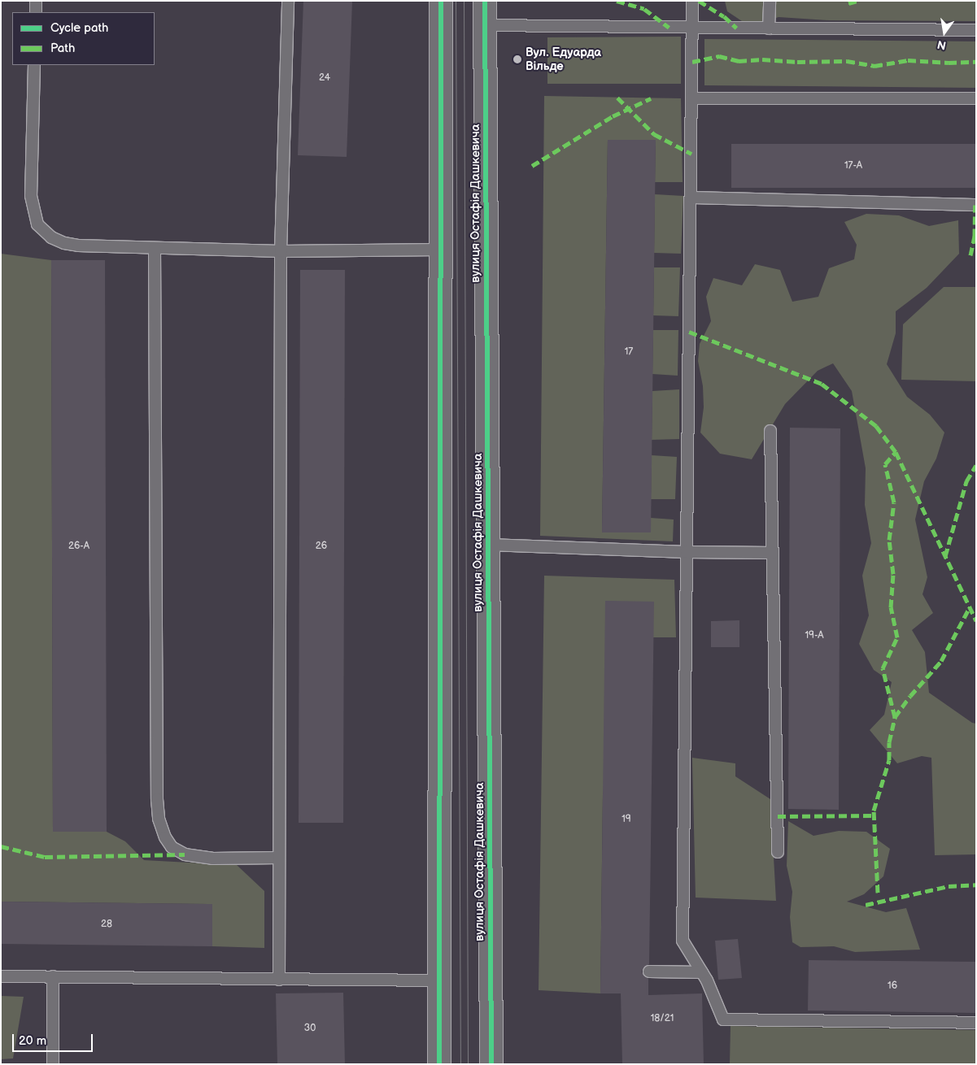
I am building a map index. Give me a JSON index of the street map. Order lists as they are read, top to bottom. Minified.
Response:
{"streets":{"street":["вулиця Остафія Дашкевича"]},"places":["Вул. Едуарда Вільде"],"house_numbers":["24","17-А","17","26-А","26","19-А","19","28","16","18/21","30"],"legend":["Cycle path","Path"],"scale_bar":"20 m","north":"bottom"}
